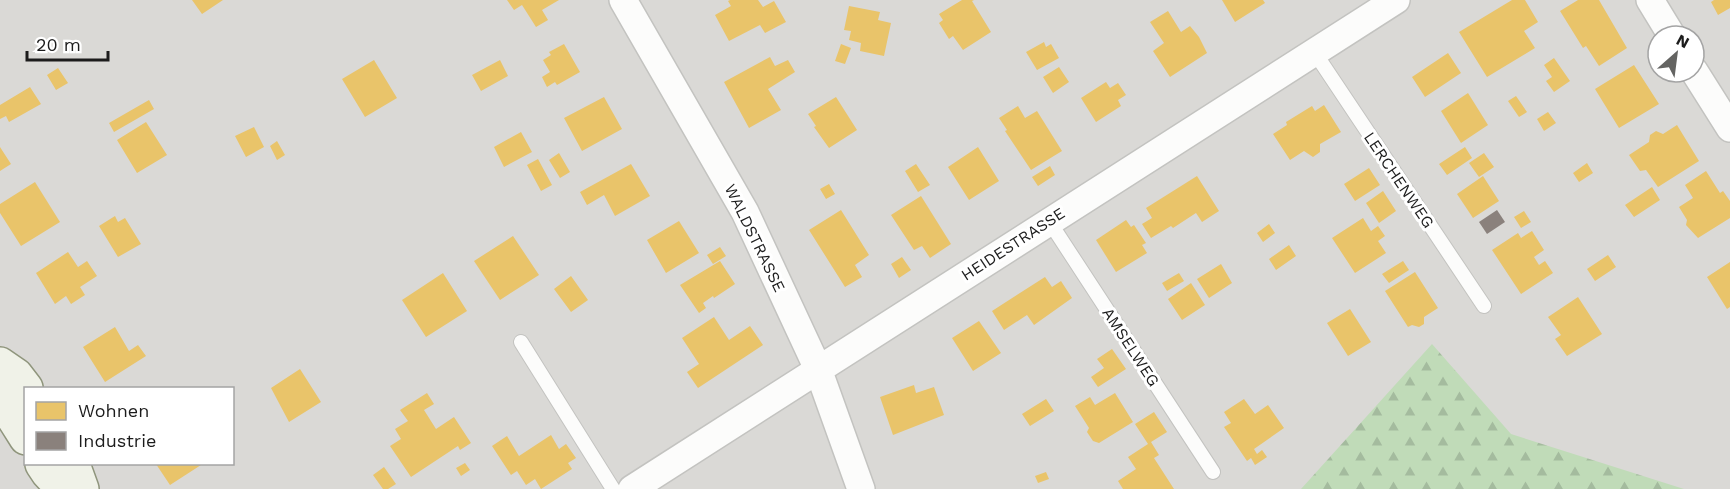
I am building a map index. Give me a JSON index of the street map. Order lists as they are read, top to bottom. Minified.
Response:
{"streets":{"street":["WALDSTRASSE","HEIDESTRASSE"],"lane":["LERCHENWEG","AMSELWEG"]},"crossings":[["LERCHENWEG","HEIDESTRASSE"],["WALDSTRASSE","HEIDESTRASSE"],["HEIDESTRASSE","AMSELWEG"]],"legend":["Wohnen","Industrie"],"scale_bar":"20 m","north":"top right"}
